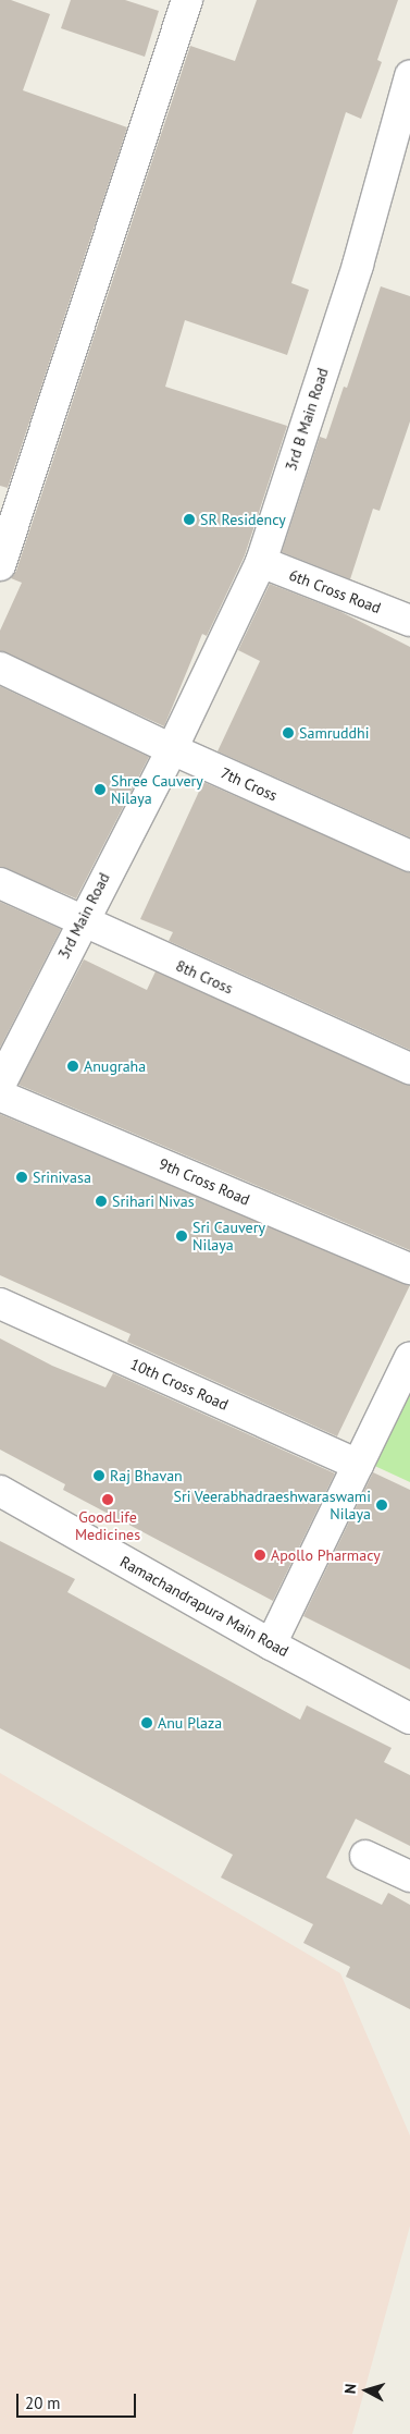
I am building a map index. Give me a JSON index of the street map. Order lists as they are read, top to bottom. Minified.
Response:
{"streets":{"street":["3rd B Main Road","6th Cross Road","7th Cross","3rd Main Road","8th Cross","9th Cross Road","10th Cross Road","Ramachandrapura Main Road"]},"crossings":[["3rd B Main Road","6th Cross Road"],["3rd B Main Road","7th Cross"],["3rd B Main Road","3rd Main Road"],["7th Cross","3rd Main Road"],["3rd Main Road","8th Cross"]],"places":["SR Residency","Samruddhi","Shree Cauvery Nilaya","Anugraha","Srinivasa","Srihari Nivas","Sri Cauvery Nilaya","Raj Bhavan","GoodLife Medicines","Sri Veerabhadraeshwaraswami Nilaya","Apollo Pharmacy","Anu Plaza"],"scale_bar":"20 m","north":"left"}
